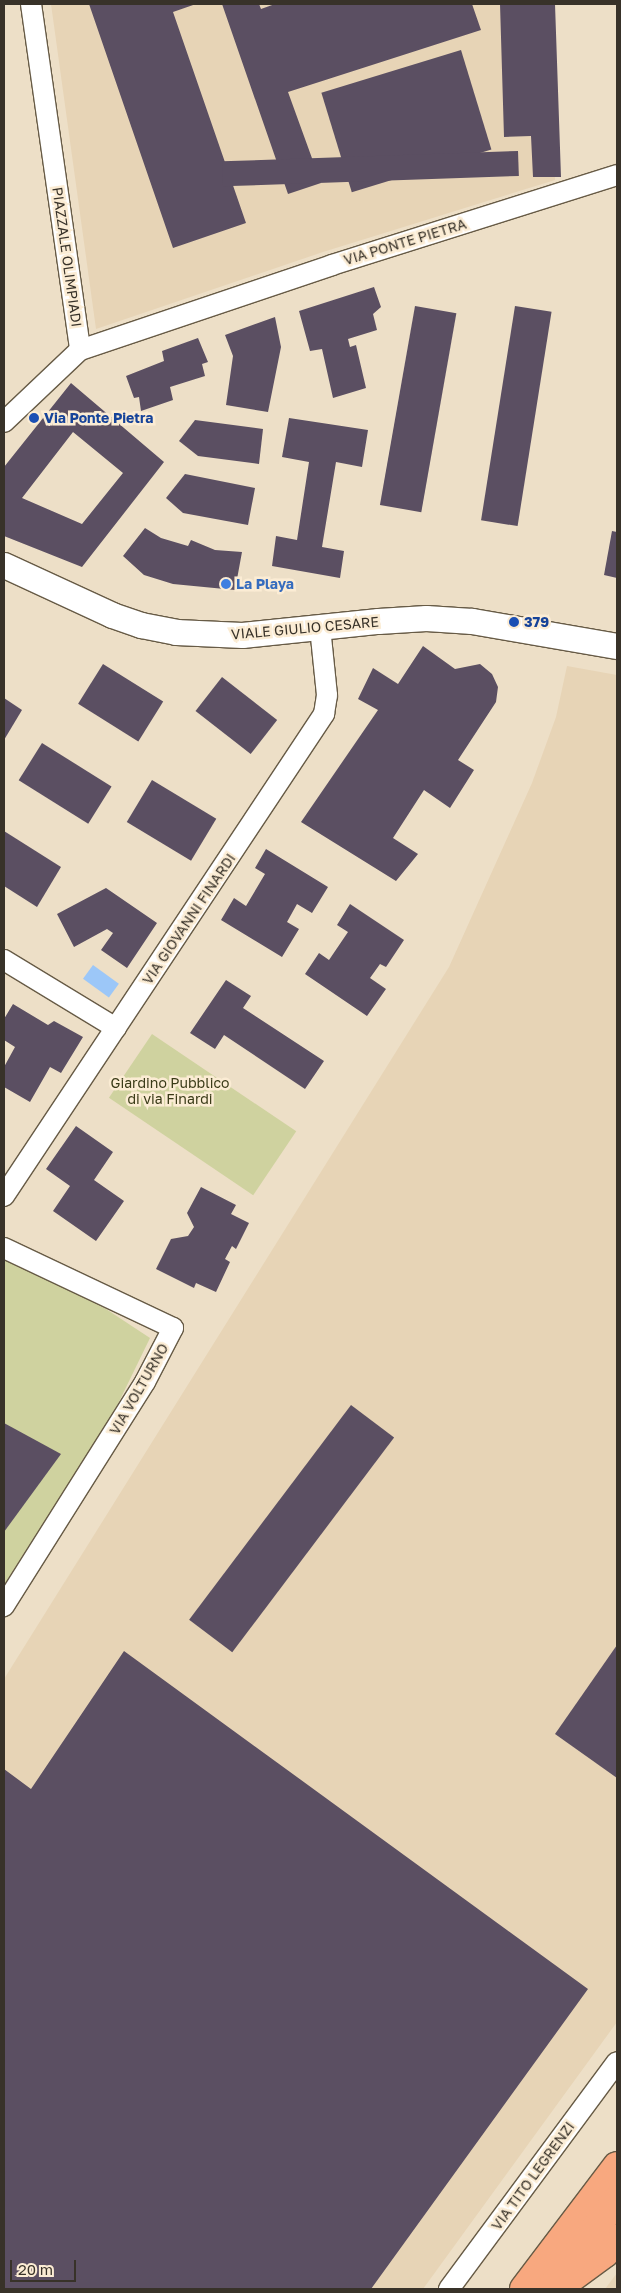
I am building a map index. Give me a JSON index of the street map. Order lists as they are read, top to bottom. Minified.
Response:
{"streets":{"street":["VIA PONTE PIETRA","PIAZZALE OLIMPIADI","VIALE GIULIO CESARE","VIA GIOVANNI FINARDI","VIA VOLTURNO","VIA TITO LEGRENZI"]},"crossings":[["VIA PONTE PIETRA","PIAZZALE OLIMPIADI"],["VIALE GIULIO CESARE","VIA GIOVANNI FINARDI"]],"parks":["Giardino Pubblico di via Finardi"],"places":["Via Ponte Pietra","La Playa","379"],"scale_bar":"20 m"}
